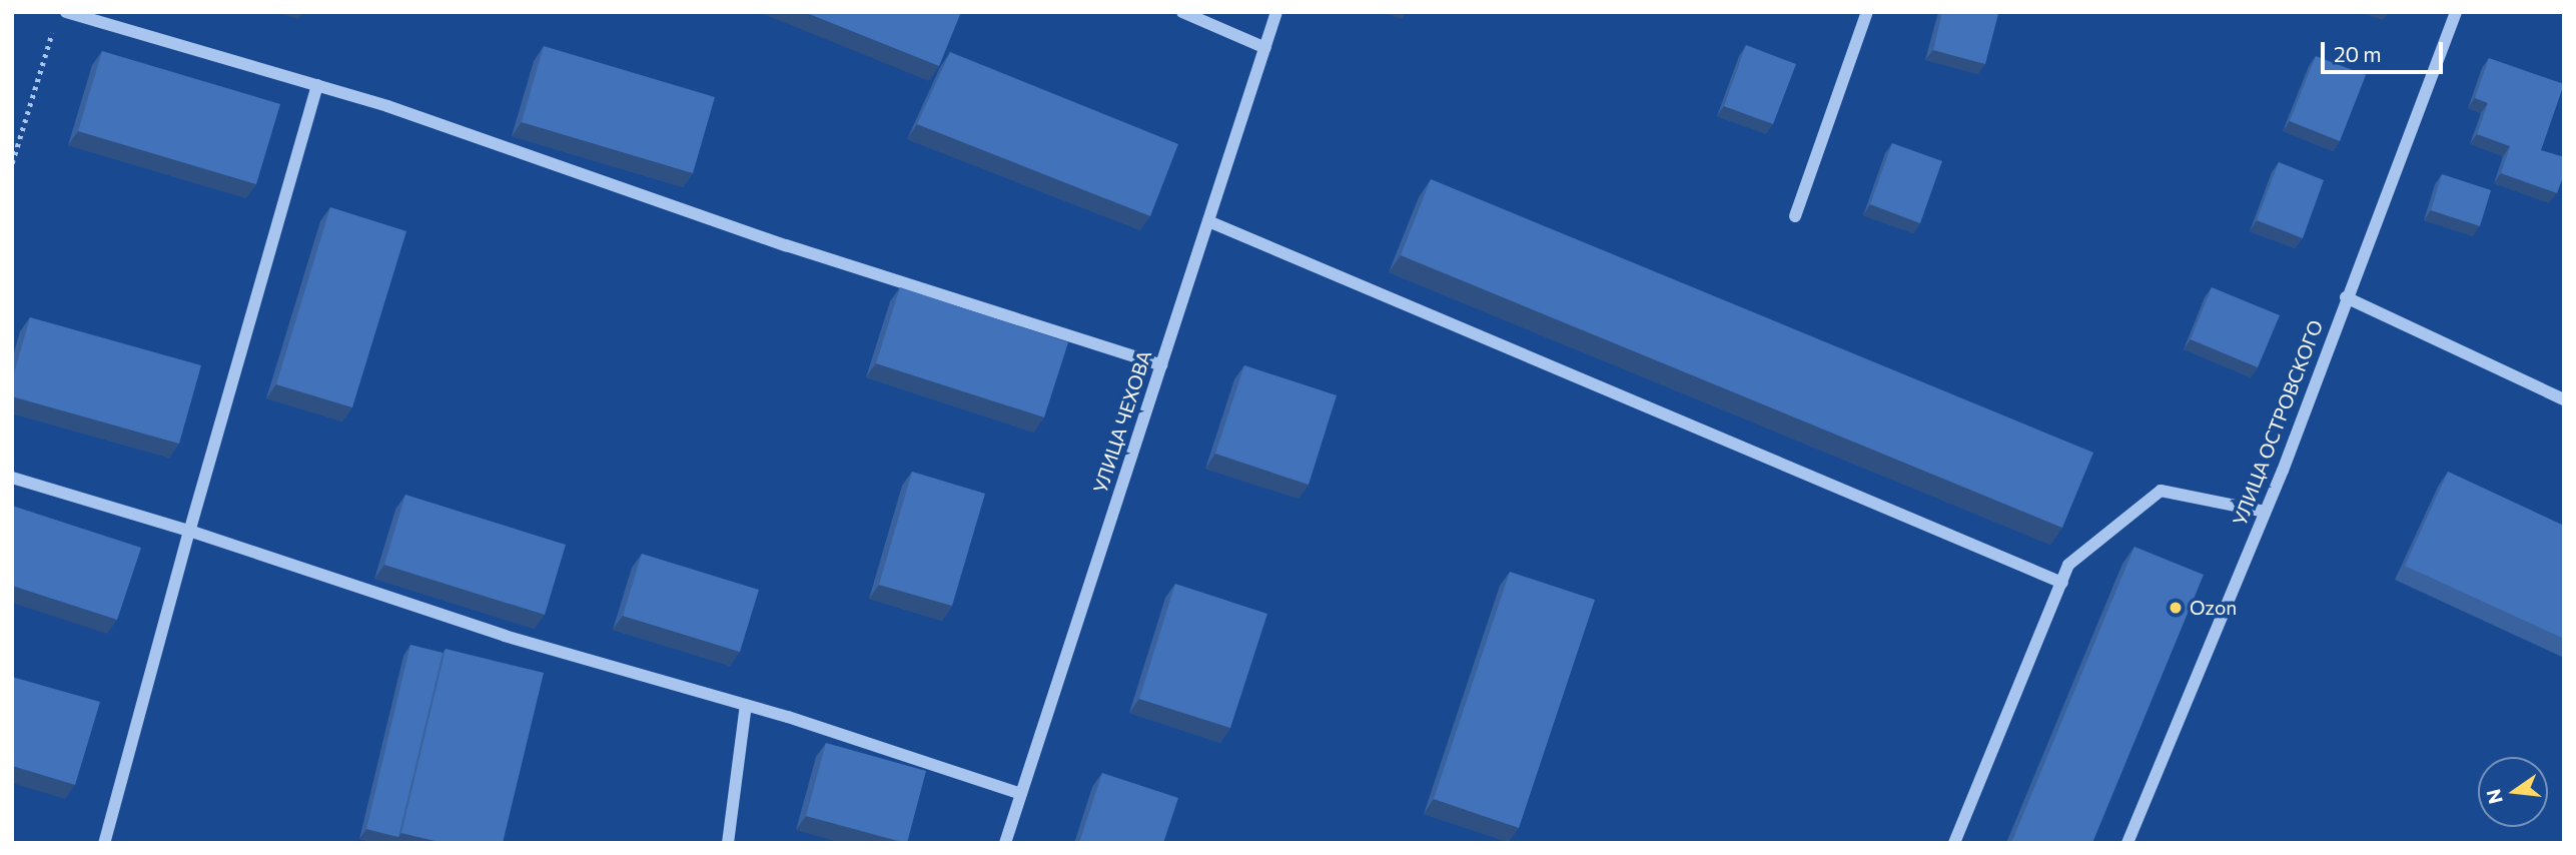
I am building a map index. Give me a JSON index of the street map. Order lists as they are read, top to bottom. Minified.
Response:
{"streets":{"street":["УЛИЦА ЧЕХОВА","УЛИЦА ОСТРОВСКОГО"]},"places":["Ozon"],"scale_bar":"20 m","north":"left"}
